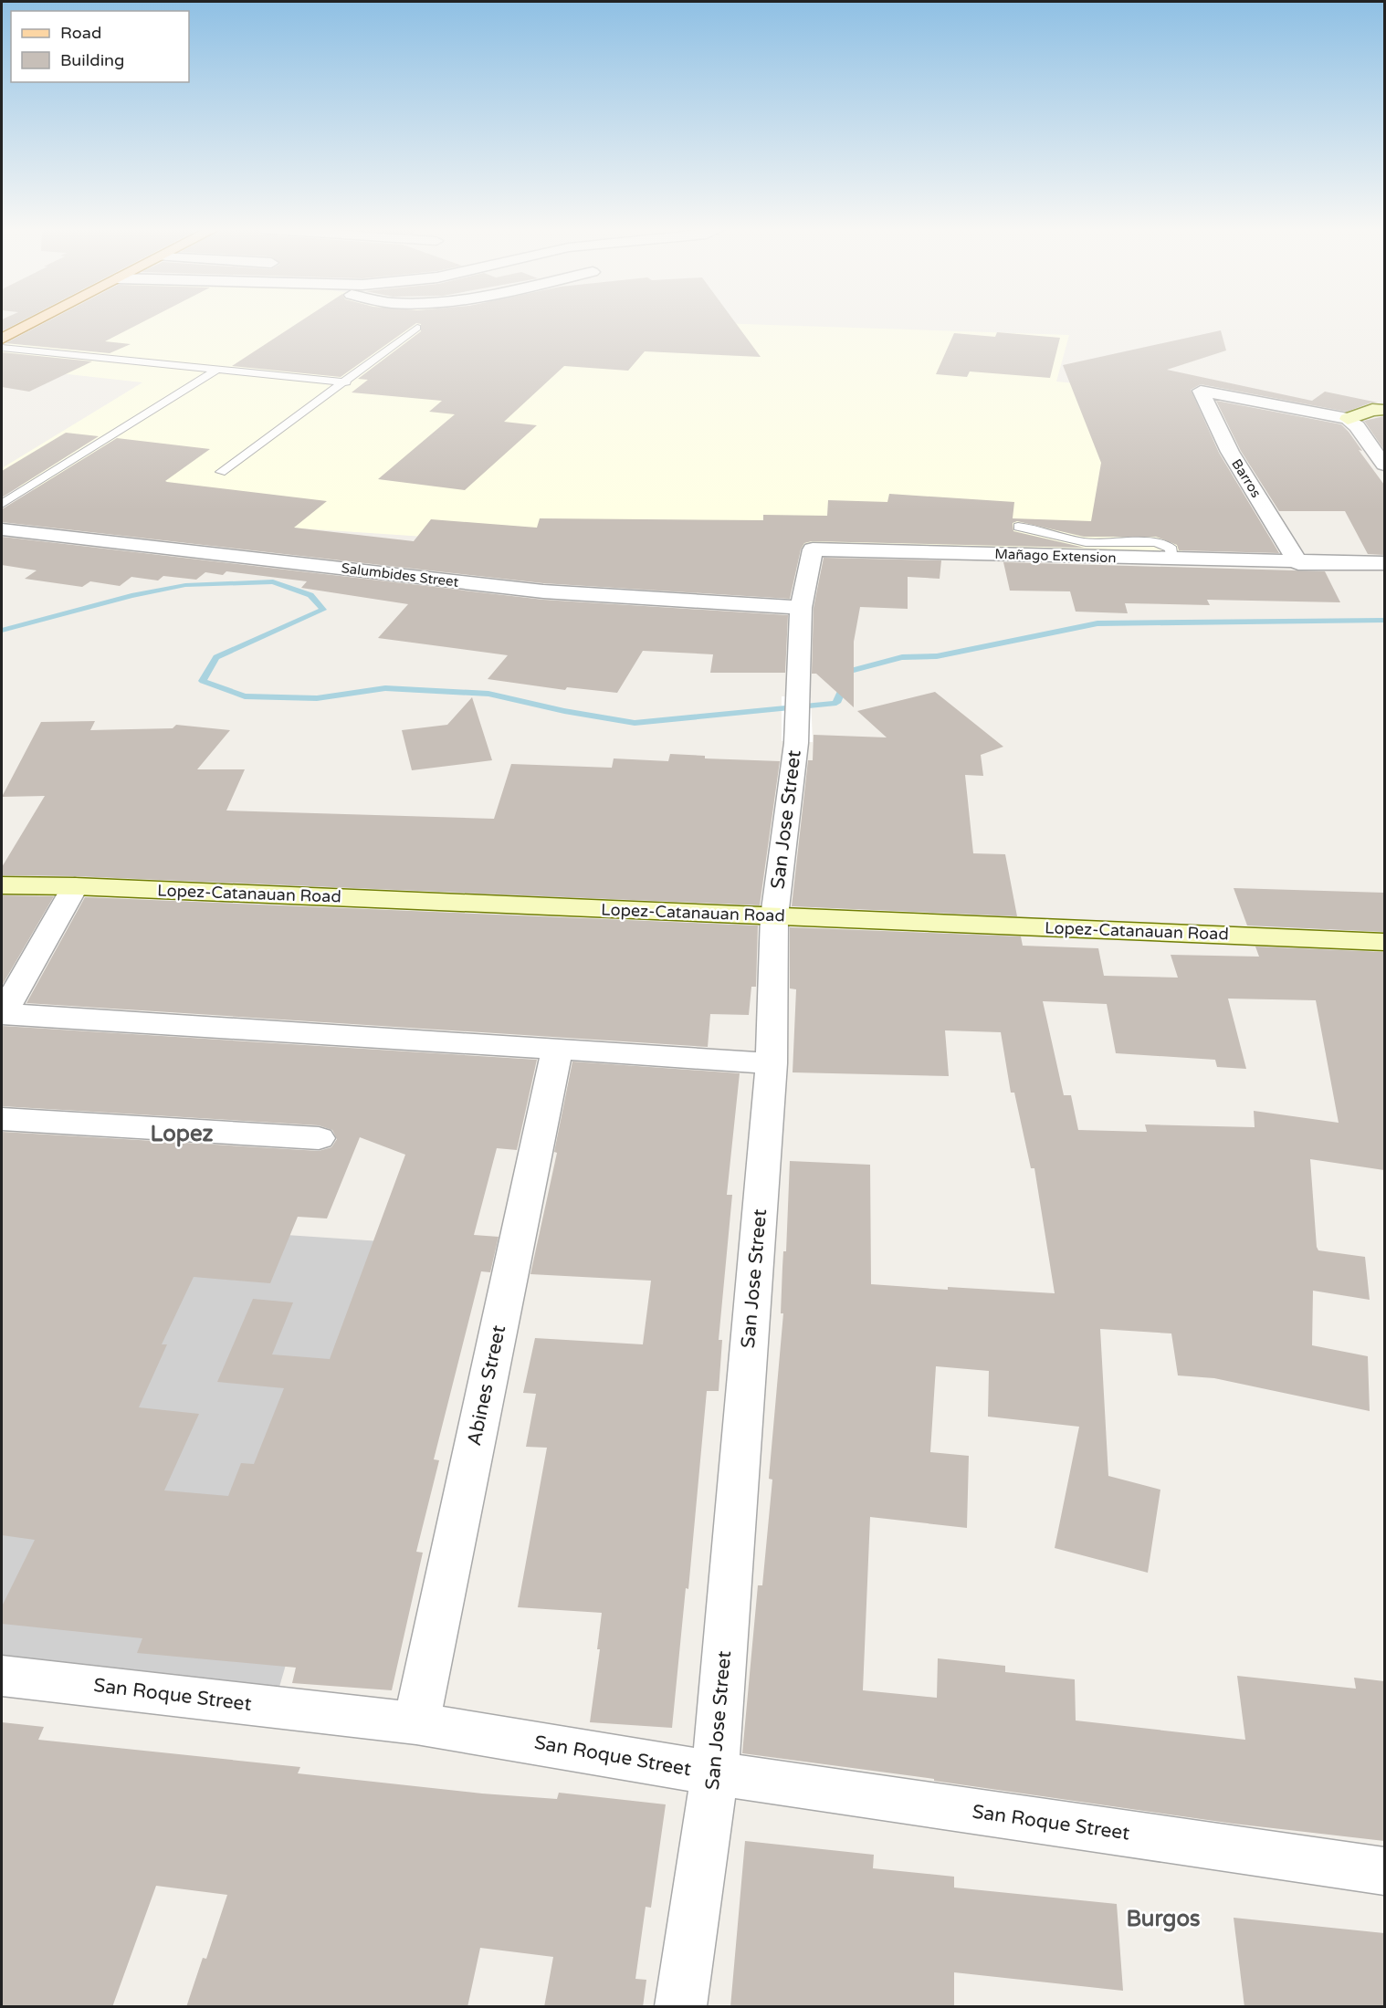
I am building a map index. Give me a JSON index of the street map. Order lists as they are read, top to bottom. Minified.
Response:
{"streets":{"main road":["Lopez-Catanauan Road"],"street":["Barros","Mañago Extension","Salumbides Street","San Jose Street","Abines Street","San Roque Street"]},"crossings":[["Barros","Mañago Extension"],["Mañago Extension","San Jose Street"],["Salumbides Street","San Jose Street"],["San Jose Street","Lopez-Catanauan Road"],["San Jose Street","San Roque Street"],["Abines Street","San Roque Street"]],"districts":["Lopez","Burgos"],"legend":["Road","Building"]}
